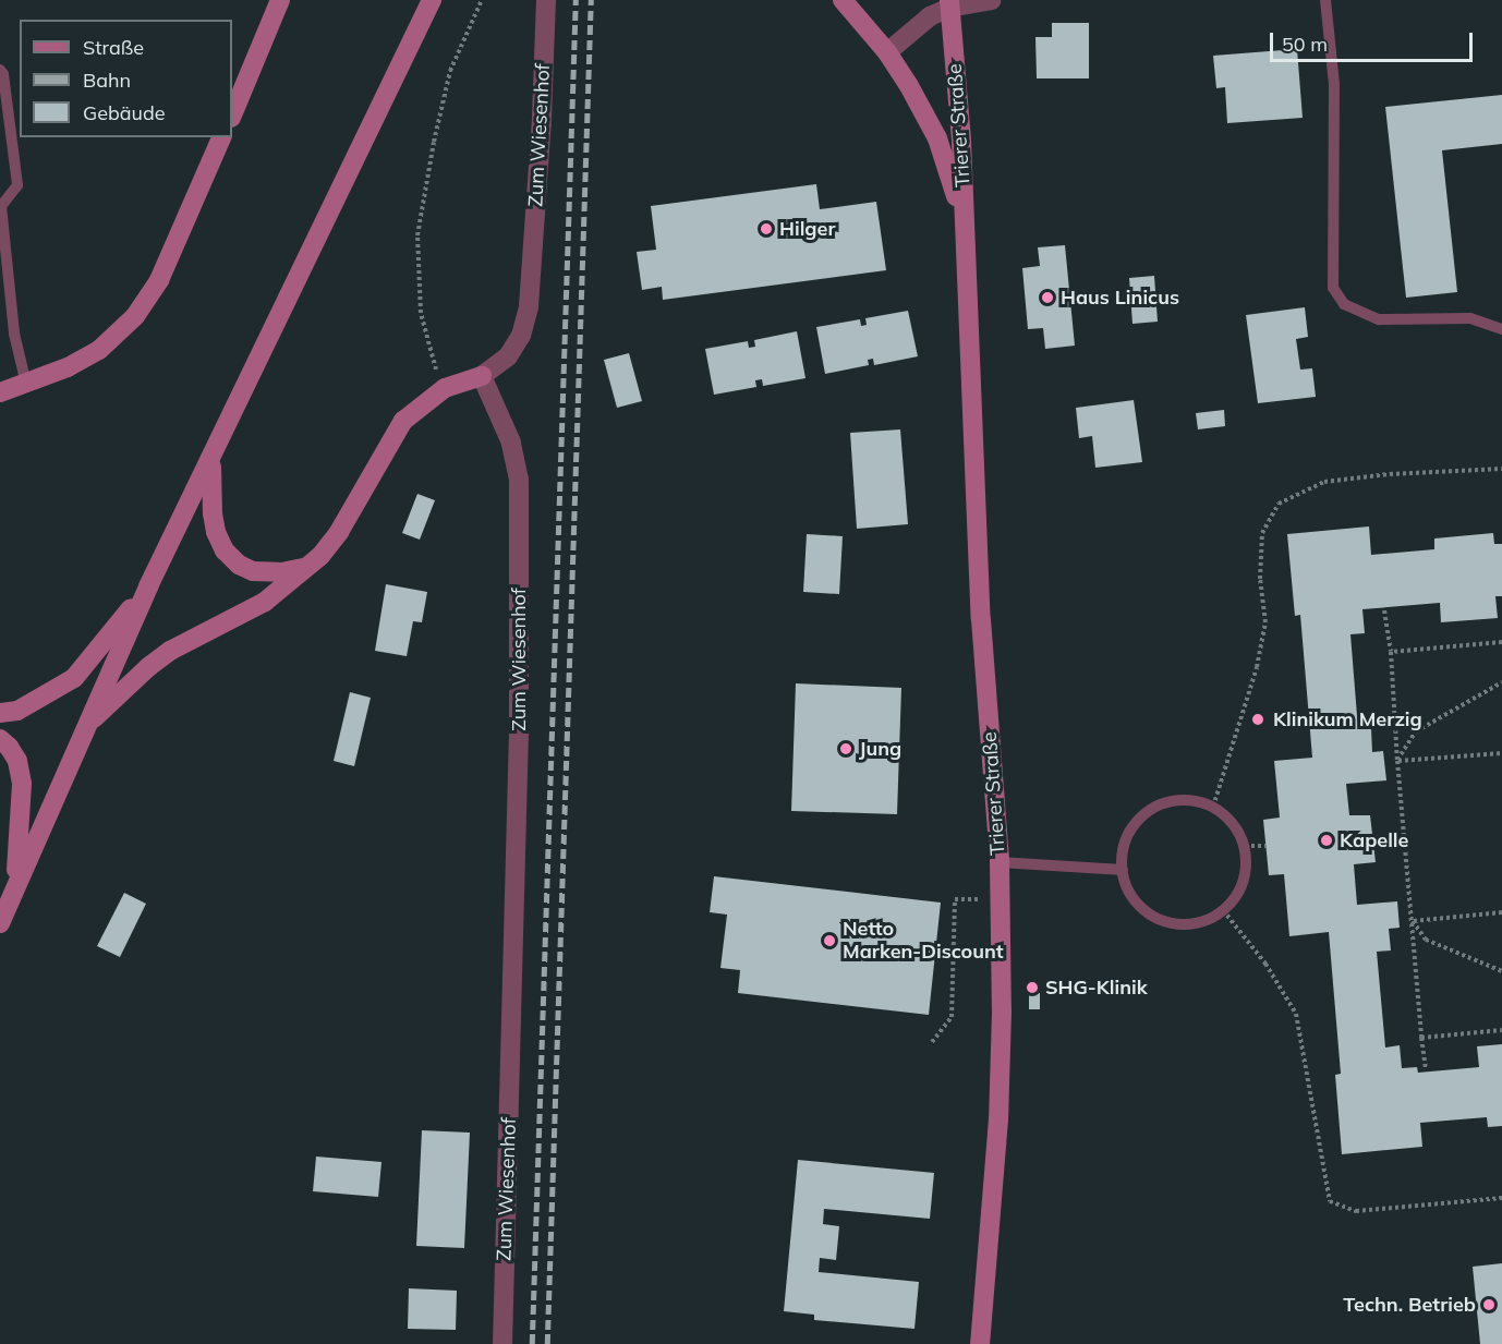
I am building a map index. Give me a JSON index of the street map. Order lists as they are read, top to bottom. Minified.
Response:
{"streets":{"main road":["Trierer Straße"],"street":["Zum Wiesenhof"]},"places":["Hilger","Haus Linicus","Klinikum Merzig","Jung","Kapelle","Netto Marken-Discount","SHG-Klinik","Techn. Betrieb"],"legend":["Straße","Bahn","Gebäude"],"scale_bar":"50 m"}
